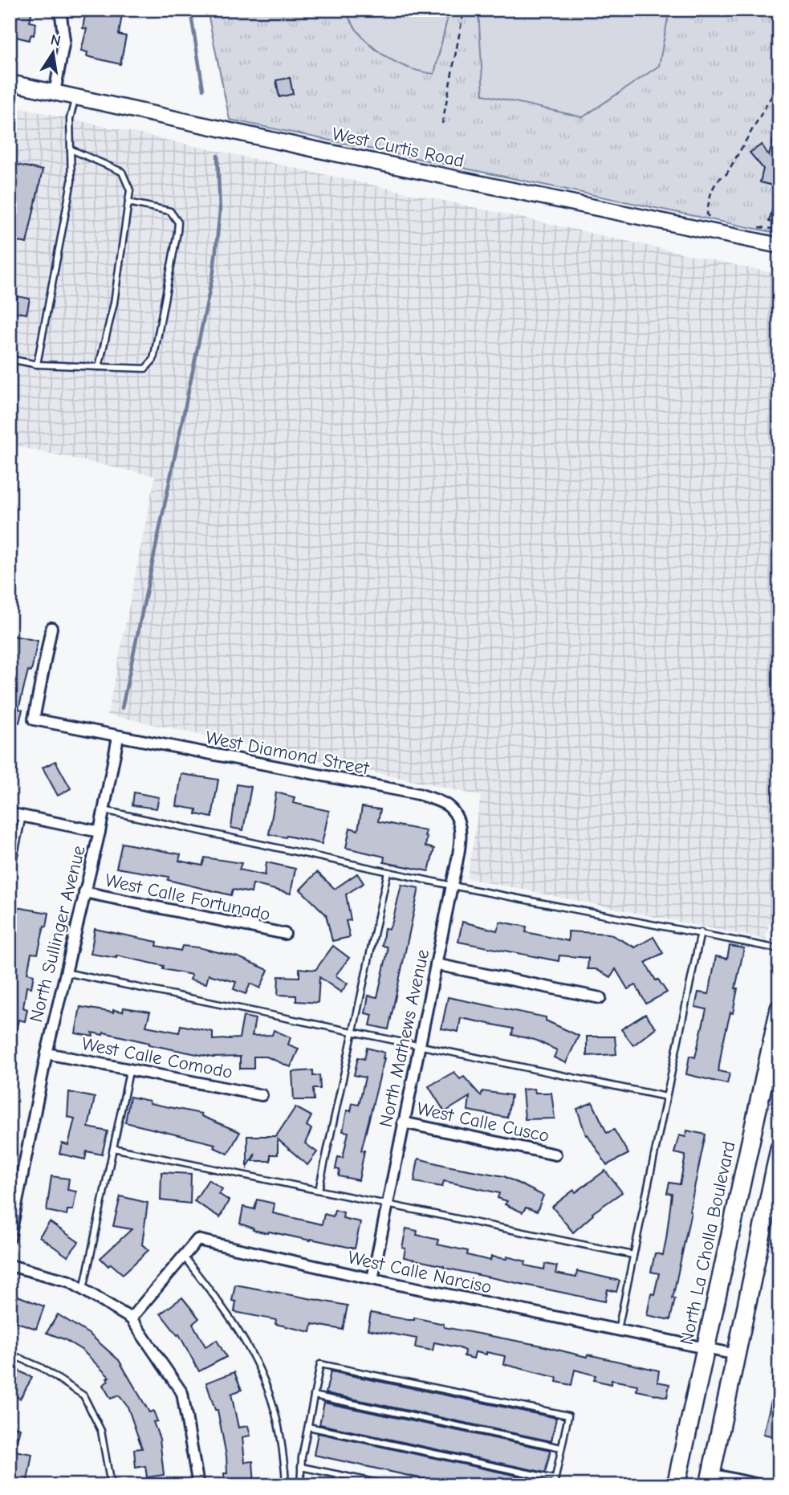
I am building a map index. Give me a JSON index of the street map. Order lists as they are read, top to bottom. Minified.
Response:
{"streets":{"main road":["North La Cholla Boulevard"],"street":["West Curtis Road","West Diamond Street","West Calle Fortunado","North Sullinger Avenue","North Mathews Avenue","West Calle Comodo","West Calle Cusco","West Calle Narciso"]},"crossings":[["West Diamond Street","North Sullinger Avenue"],["West Diamond Street","North Mathews Avenue"],["West Calle Fortunado","North Sullinger Avenue"],["North Sullinger Avenue","West Calle Comodo"],["North Mathews Avenue","West Calle Cusco"],["North Mathews Avenue","West Calle Narciso"],["North La Cholla Boulevard","West Calle Narciso"]],"north":"top"}
